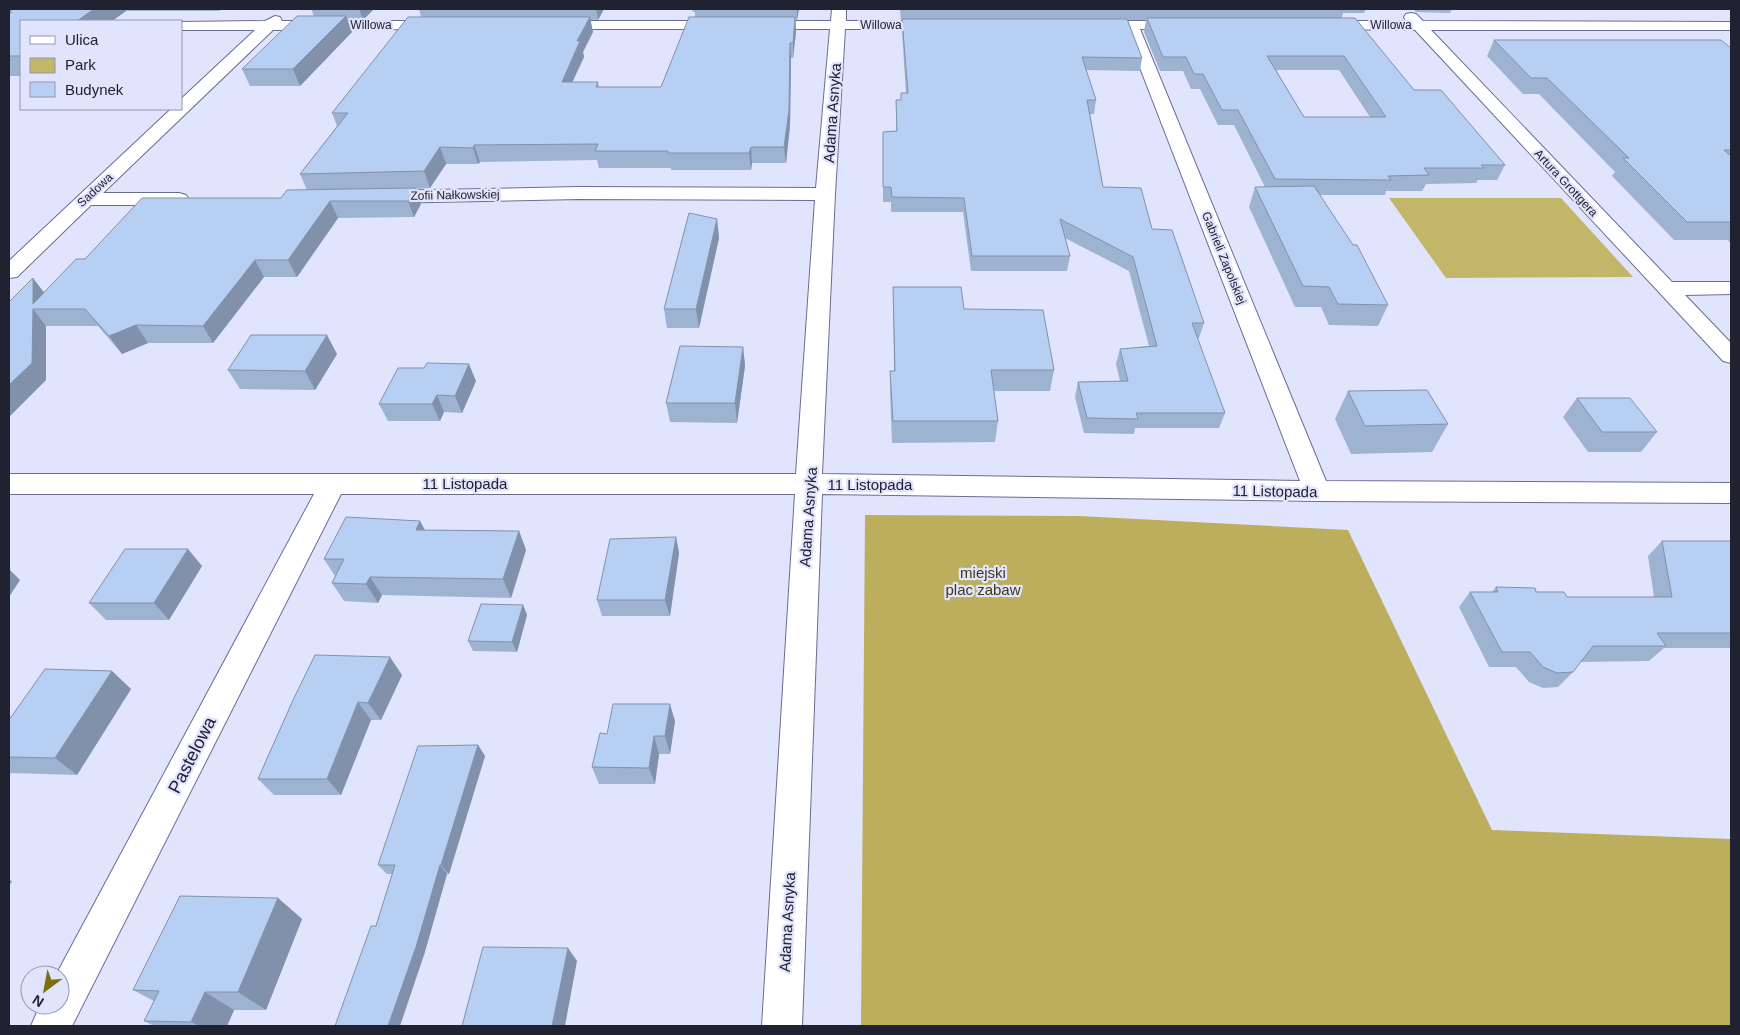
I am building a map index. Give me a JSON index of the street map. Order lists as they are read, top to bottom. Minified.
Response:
{"streets":{"street":["Willowa","Adama Asnyka","Artura Grottgera","Sadowa","Zofii Nałkowskiej","Gabrieli Zapolskiej","11 Listopada","Pastelowa"]},"crossings":[["Willowa","Adama Asnyka"],["Willowa","Artura Grottgera"],["Willowa","Sadowa"],["Adama Asnyka","Zofii Nałkowskiej"],["Adama Asnyka","11 Listopada"],["Gabrieli Zapolskiej","11 Listopada"],["11 Listopada","Pastelowa"]],"parks":["miejski plac zabaw"],"legend":["Ulica","Park","Budynek"],"north":"bottom left"}
